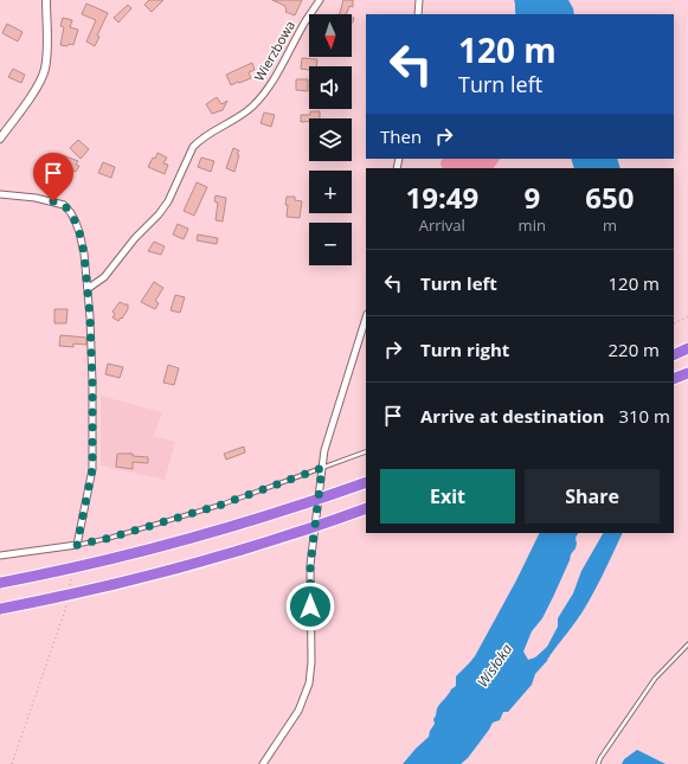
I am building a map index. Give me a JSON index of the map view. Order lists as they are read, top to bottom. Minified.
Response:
{"streets":{"street":["Wierzbowa"]},"water":["Wisłoka"],"north":"bottom","page":{"map_buttons":["+","−"],"turn":["120 m","Turn left"],"then":"Then","eta":["19:49","Arrival","9","min","650","m"],"list":[{"name":"Turn left","value":"120 m"},{"name":"Turn right","value":"220 m"},{"name":"Arrive at destination","value":"310 m"}],"buttons":["Exit","Share"]}}
